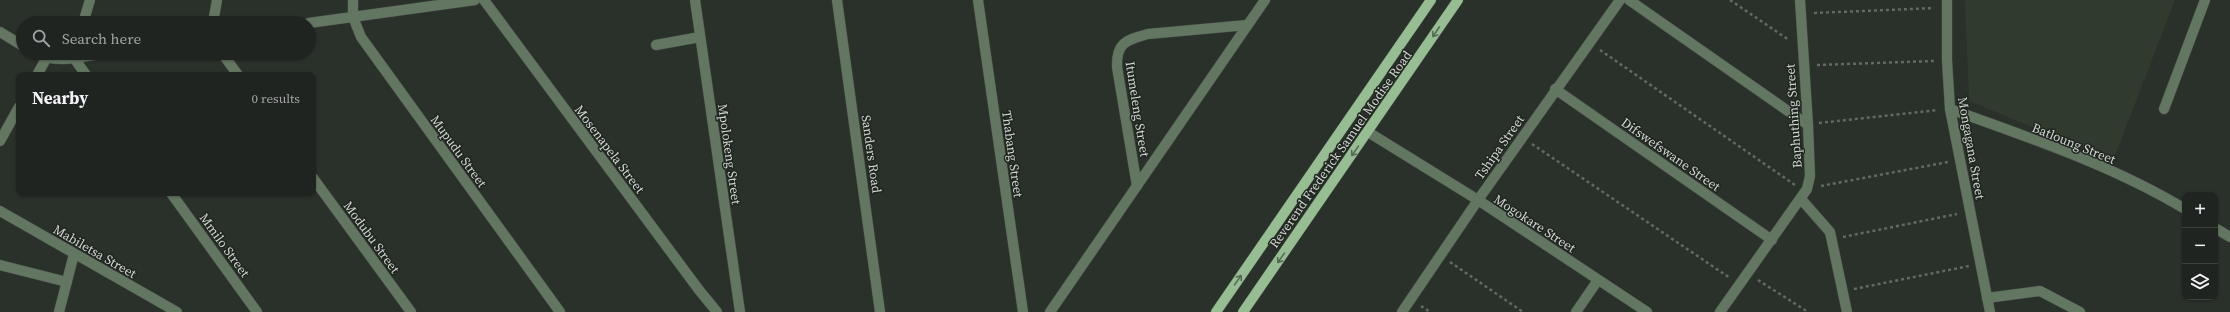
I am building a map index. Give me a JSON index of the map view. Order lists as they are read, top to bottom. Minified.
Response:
{"streets":{"main road":["Reverend Frederick Samuel Modise Road"],"street":["Itumeleng Street","Baphuthing Street","Batloung Street","Tshipa Street","Mongagana Street","Mosenapela Street","Mupudu Street","Mpolokeng Street","Sanders Road","Thabang Street","Difswefswane Street","Mogokare Street","Modubu Street","Mmilo Street","Mabiletsa Street"]},"crossings":[["Batloung Street","Mongagana Street"],["Tshipa Street","Difswefswane Street"],["Tshipa Street","Mogokare Street"],["Reverend Frederick Samuel Modise Road","Mogokare Street"]],"page":{"search":"Search here","heading":["Nearby","0 results"],"map_buttons":["+","−"]}}
